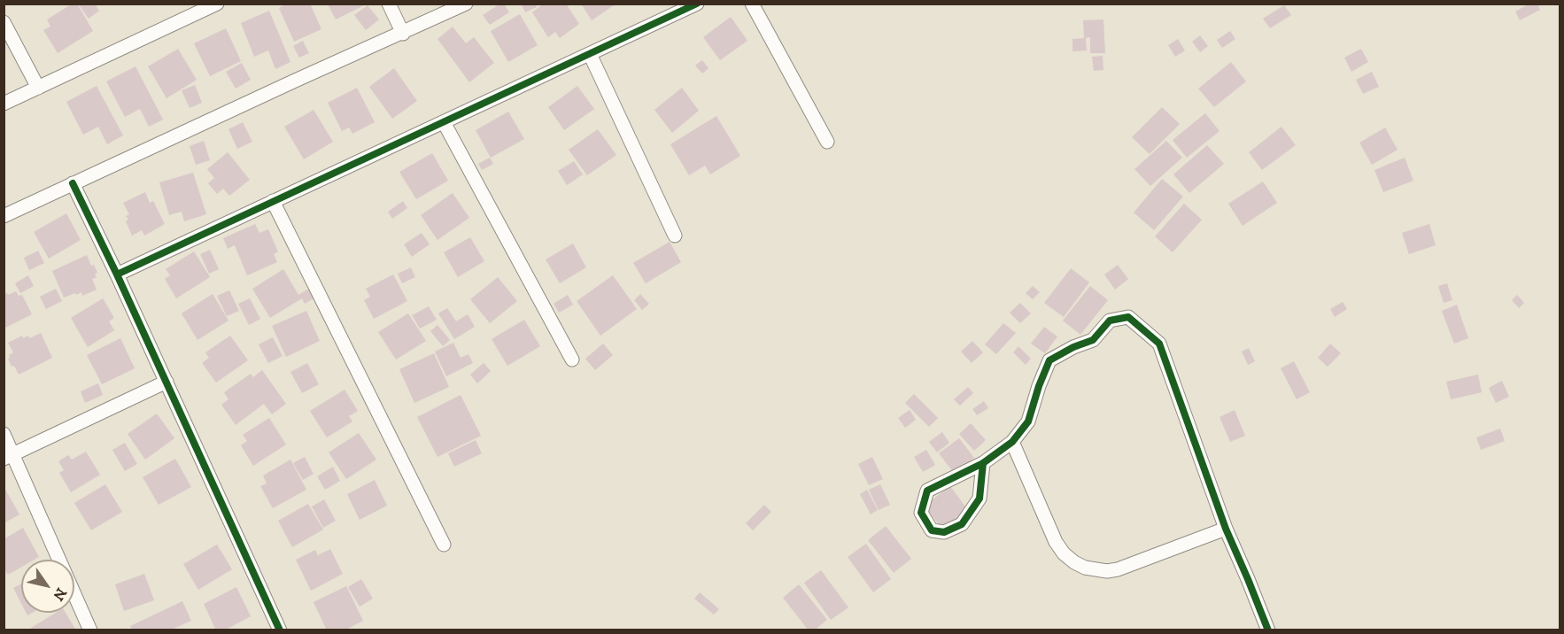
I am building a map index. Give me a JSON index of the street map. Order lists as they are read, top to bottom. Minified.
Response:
{"north":"bottom right"}
